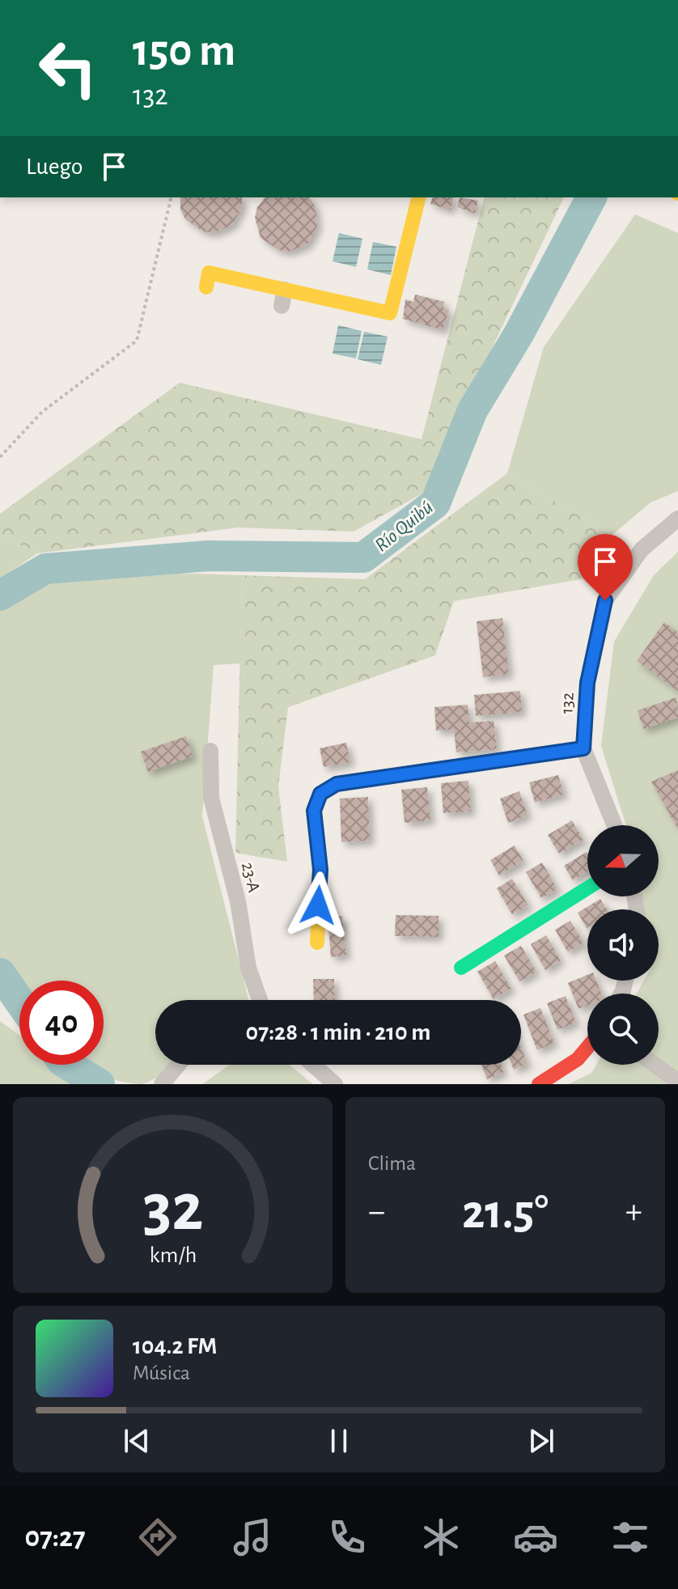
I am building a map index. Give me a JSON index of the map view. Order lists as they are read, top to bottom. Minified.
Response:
{"streets":{"street":["132","23-A"]},"water":["Río Quibú"],"north":"left","page":{"turn":["150 m","132"],"then":"Luego","limit":"40","trip":"07:28 · 1 min · 210 m","tile":"Clima","heat":["−","21.5°","+"],"song":["104.2 FM","Música"],"tabs":"07:27","gauge":["32","km/h"]}}
